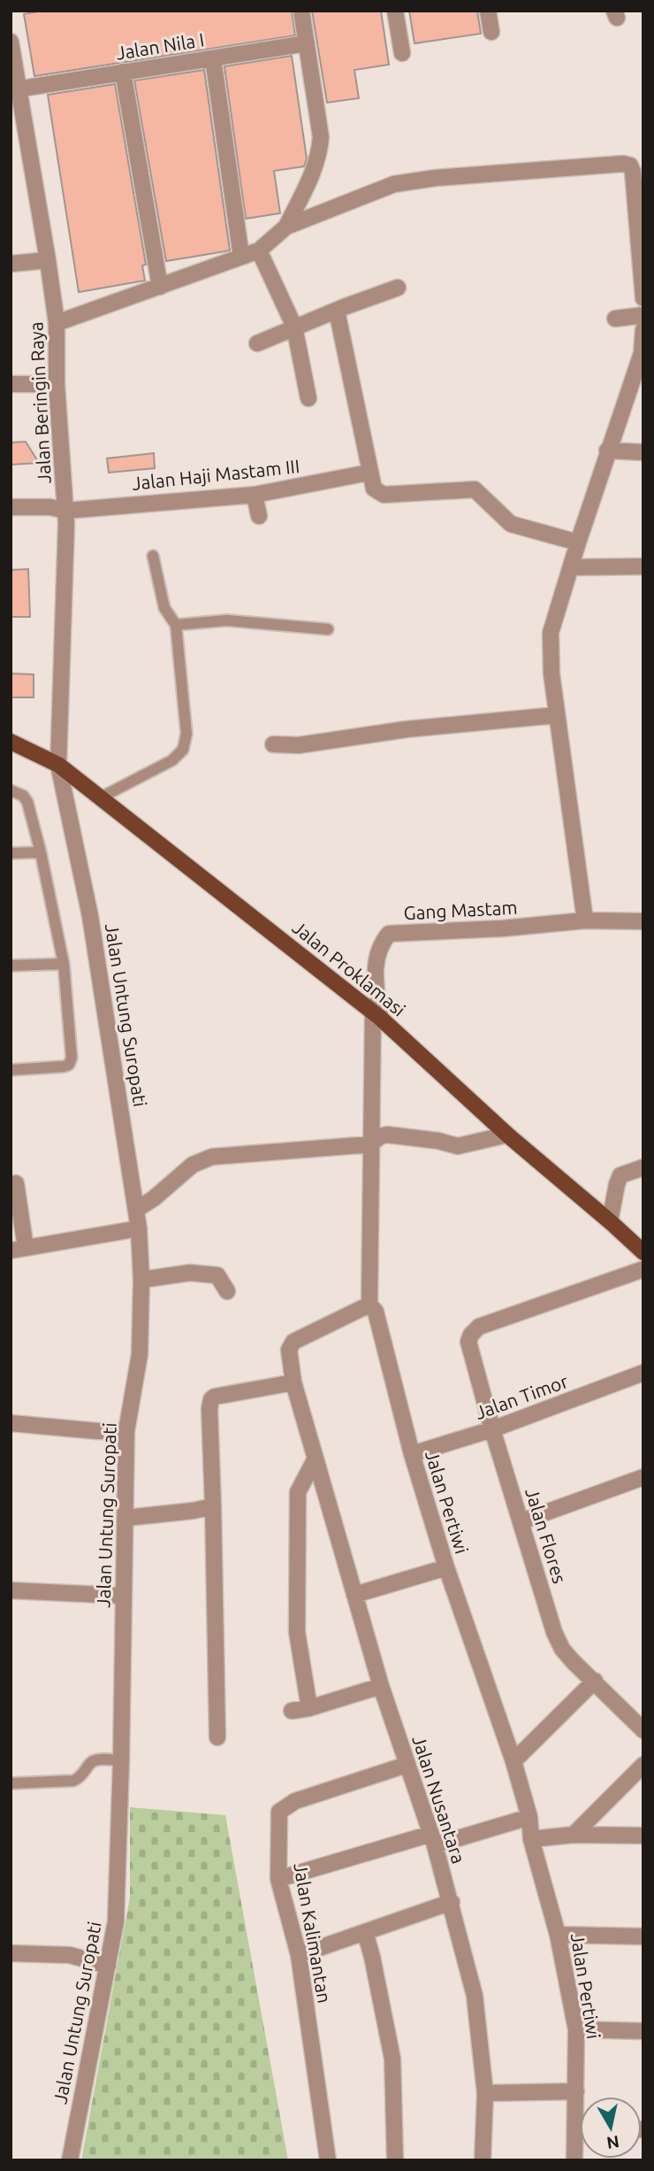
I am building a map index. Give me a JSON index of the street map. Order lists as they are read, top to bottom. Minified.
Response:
{"streets":{"main road":["Jalan Proklamasi"],"street":["Jalan Nila I","Jalan Beringin Raya","Jalan Haji Mastam III","Gang Mastam","Jalan Untung Suropati","Jalan Timor","Jalan Pertiwi","Jalan Flores","Jalan Nusantara","Jalan Kalimantan"]},"crossings":[["Jalan Nila I","Jalan Beringin Raya"],["Jalan Beringin Raya","Jalan Haji Mastam III"],["Jalan Beringin Raya","Jalan Proklamasi"],["Jalan Beringin Raya","Jalan Untung Suropati"],["Gang Mastam","Jalan Proklamasi"],["Jalan Proklamasi","Jalan Untung Suropati"],["Jalan Timor","Jalan Pertiwi"],["Jalan Timor","Jalan Flores"],["Jalan Nusantara","Jalan Kalimantan"]],"north":"bottom"}
